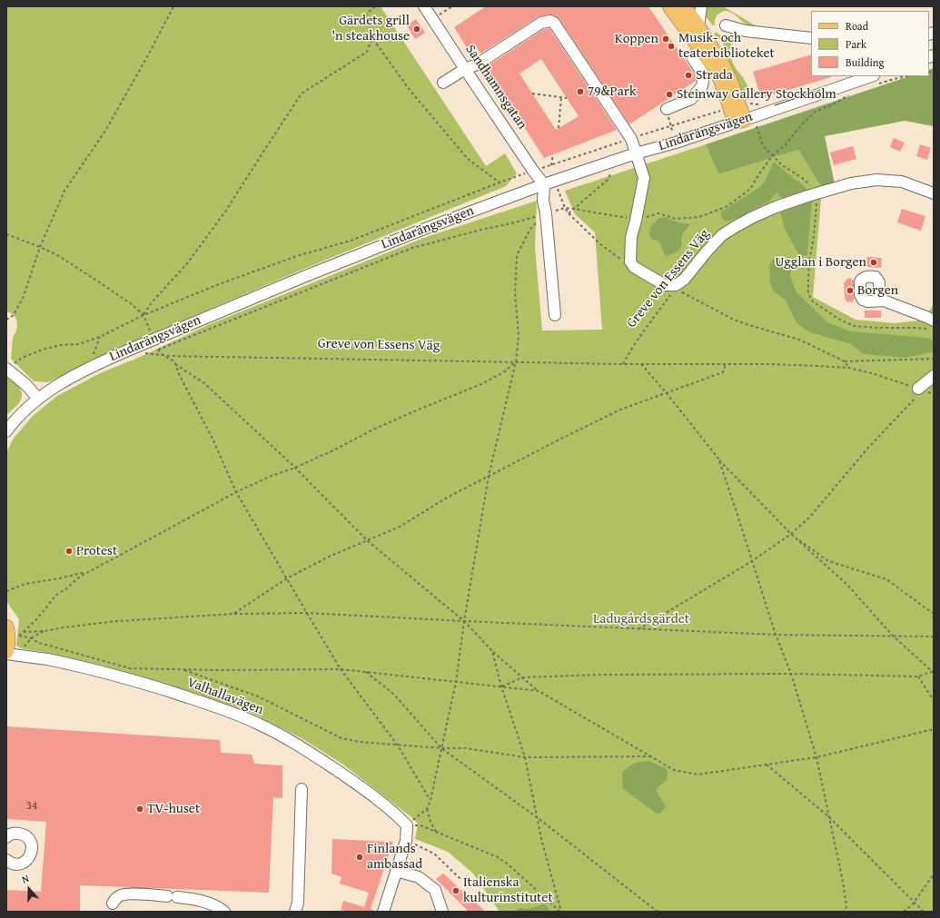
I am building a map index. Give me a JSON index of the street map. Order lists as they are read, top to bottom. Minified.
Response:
{"streets":{"street":["Sandhamnsgatan","Lindarängsvägen","Greve von Essens Väg","Valhallavägen"]},"crossings":[["Sandhamnsgatan","Lindarängsvägen"],["Lindarängsvägen","Greve von Essens Väg"]],"parks":["Ladugårdsgärdet"],"places":["Gärdets grill 'n steakhouse","Koppen","Musik- och teaterbiblioteket","Strada","79&Park","Steinway Gallery Stockholm","Ugglan i Borgen","Borgen","Protest","TV-huset","Finlands ambassad","Italienska kulturinstitutet"],"house_numbers":["34"],"legend":["Road","Park","Building"],"north":"top"}
